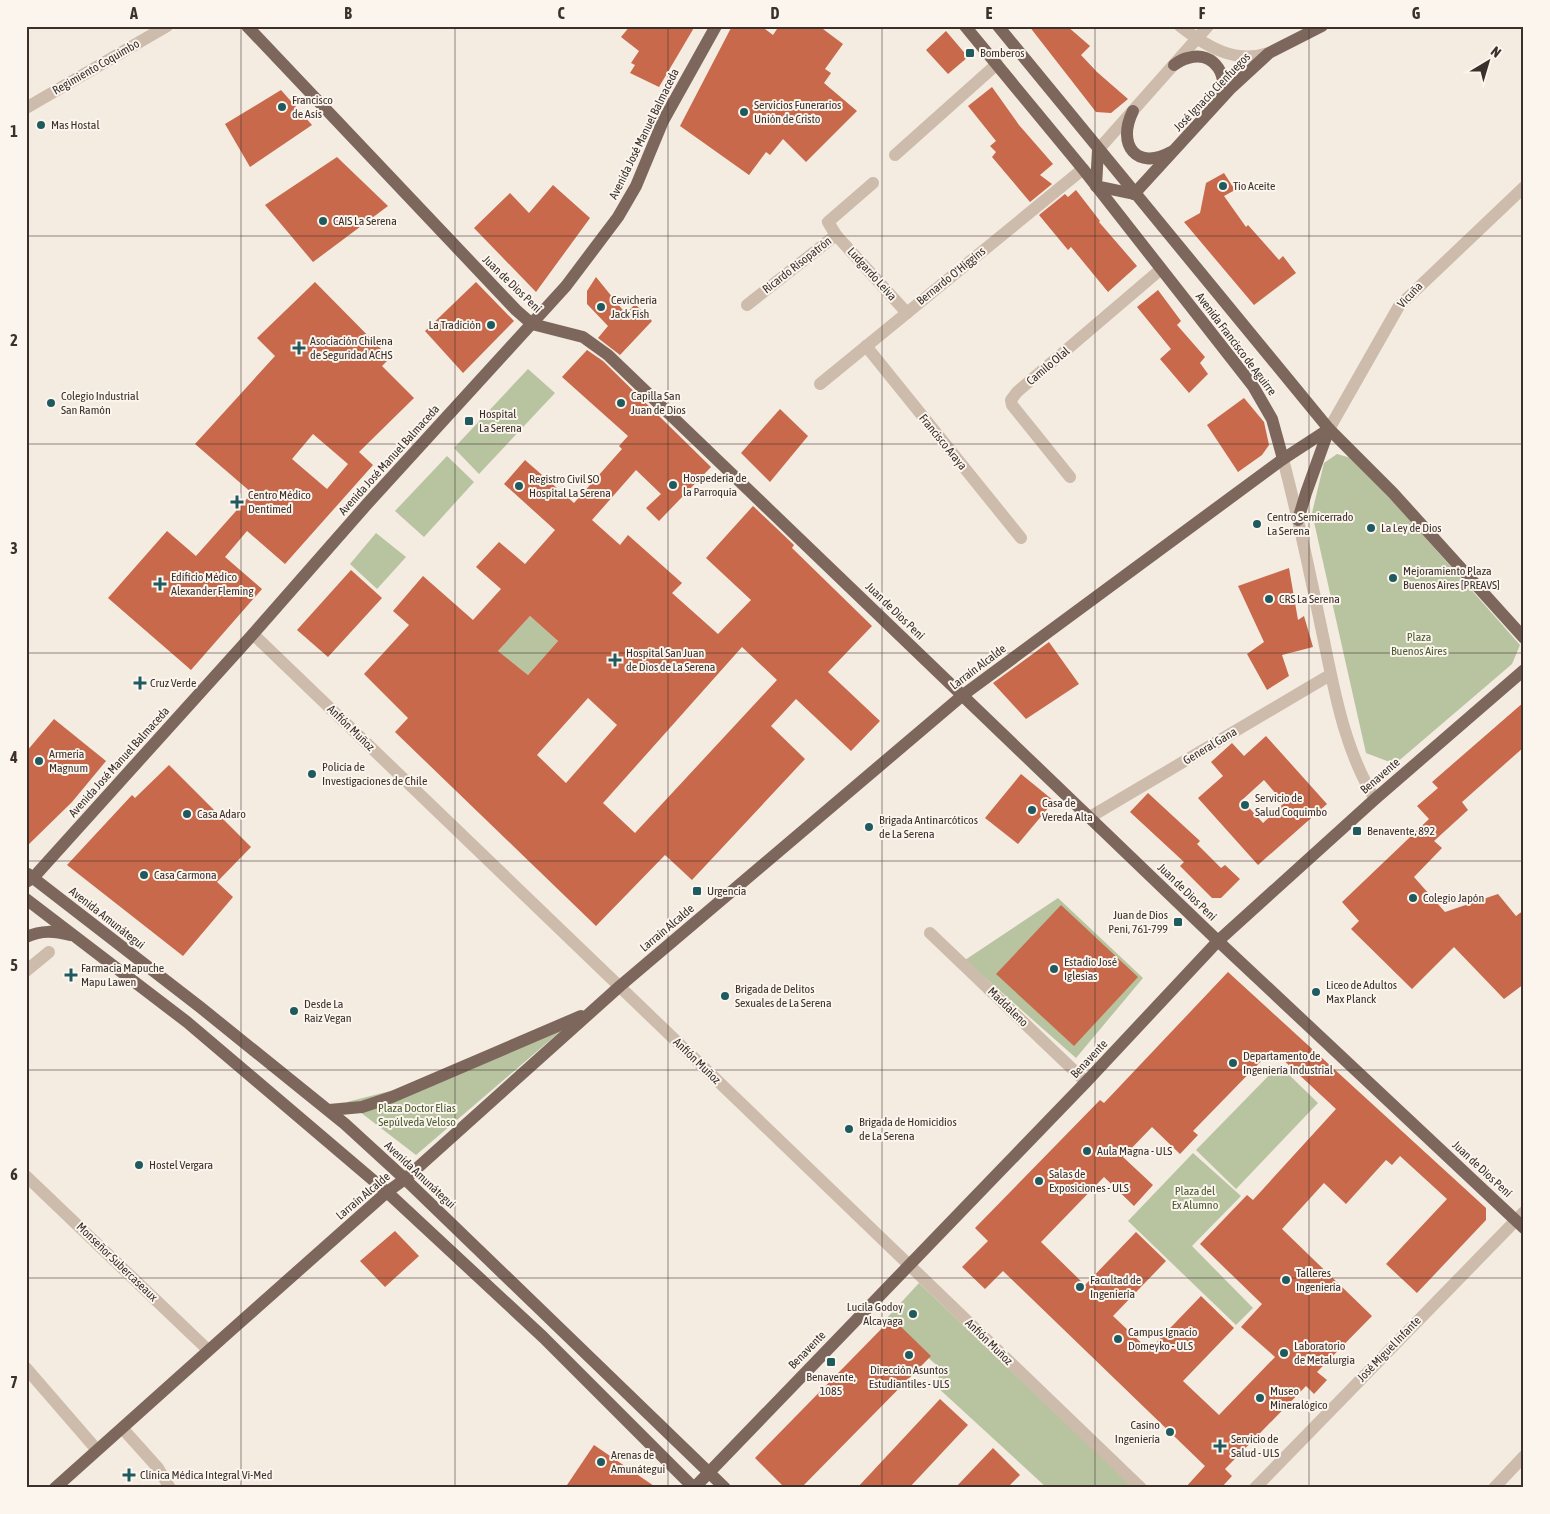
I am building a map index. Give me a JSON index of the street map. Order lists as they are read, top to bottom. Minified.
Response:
{"streets":{"main road":["José Ignacio Cienfuegos","Avenida José Manuel Balmaceda","Juan de Dios Pení","Avenida Francisco de Aguirre","Larraín Alcalde","Benavente","Avenida Amunátegui"],"street":["Regimiento Coquimbo","Ricardo Risopatrón","Ludgardo Leiva","Bernardo O'Higgins","Vicuña","Camilo Olal","Francisco Araya","Anfión Muñoz","General Gana","Maddaleno","Monseñor Subercaseaux","José Miguel Infante"]},"crossings":[["José Ignacio Cienfuegos","Avenida Francisco de Aguirre"],["Avenida José Manuel Balmaceda","Juan de Dios Pení"],["Avenida José Manuel Balmaceda","Anfión Muñoz"],["Avenida José Manuel Balmaceda","Avenida Amunátegui"],["Ricardo Risopatrón","Ludgardo Leiva"],["Ludgardo Leiva","Bernardo O'Higgins"],["Bernardo O'Higgins","Avenida Francisco de Aguirre"],["Bernardo O'Higgins","Francisco Araya"],["Juan de Dios Pení","Larraín Alcalde"],["Juan de Dios Pení","General Gana"],["Juan de Dios Pení","Benavente"],["Juan de Dios Pení","José Miguel Infante"],["Vicuña","Avenida Francisco de Aguirre"],["Vicuña","Larraín Alcalde"],["Avenida Francisco de Aguirre","Camilo Olal"],["Avenida Francisco de Aguirre","Larraín Alcalde"],["Avenida Francisco de Aguirre","General Gana"],["Avenida Francisco de Aguirre","Benavente"],["Larraín Alcalde","Anfión Muñoz"],["Larraín Alcalde","Avenida Amunátegui"],["Larraín Alcalde","Monseñor Subercaseaux"],["Anfión Muñoz","Benavente"],["Benavente","Avenida Amunátegui"],["Benavente","Maddaleno"]],"parks":["Plaza Buenos Aires","Plaza Doctor Elías Sepúlveda Veloso","Plaza del Ex Alumno"],"places":{"transit":["Bomberos","Hospital La Serena","Benavente, 892","Urgencia","Juan de Dios Peni, 761-799","Benavente, 1085"],"other":["Francisco de Asís","Servicios Funerarios Unión de Cristo","Mas Hostal","Tio Aceite","CAIS La Serena","Cevicheria Jack Fish","La Tradición","Colegio Industrial San Ramón","Capilla San Juan de Dios","Hospedería de la Parroquia","Registro Civil SO Hospital La Serena","Centro Semicerrado La Serena","La Ley de Dios","Mejoramiento Plaza Buenos Aires [PREAVS]","CRS La Serena","Armeria Magnum","Policía de Investigaciones de Chile","Servicio de Salud Coquimbo","Casa de Vereda Alta","Casa Adaro","Brigada Antinarcóticos de La Serena","Casa Carmona","Colegio Japón","Estadio José Iglesias","Liceo de Adultos Max Planck","Brigada de Delitos Sexuales de La Serena","Desde La Raiz Vegan","Departamento de Ingeniería Industrial","Brigada de Homicidios de La Serena","Aula Magna - ULS","Hostel Vergara","Salas de Exposiciones - ULS","Talleres Ingeniería","Facultad de Ingeniería","Lucila Godoy Alcayaga","Campus Ignacio Domeyko - ULS","Laboratorio de Metalurgia","Dirección Asuntos Estudiantiles - ULS","Museo Mineralógico","Casino Ingeniería","Arenas de Amunátegui"],"health":["Asociación Chilena de Seguridad ACHS","Centro Médico Dentimed","Edificio Médico Alexander Fleming","Hospital San Juan de Dios de La Serena","Cruz Verde","Farmacia Mapuche Mapu Lawen","Servicio de Salud - ULS","Clínica Médica Integral Vi-Med"]},"north":"top right","grid":{"columns":["A","B","C","D","E","F","G"],"rows":["1","2","3","4","5","6","7"]}}
